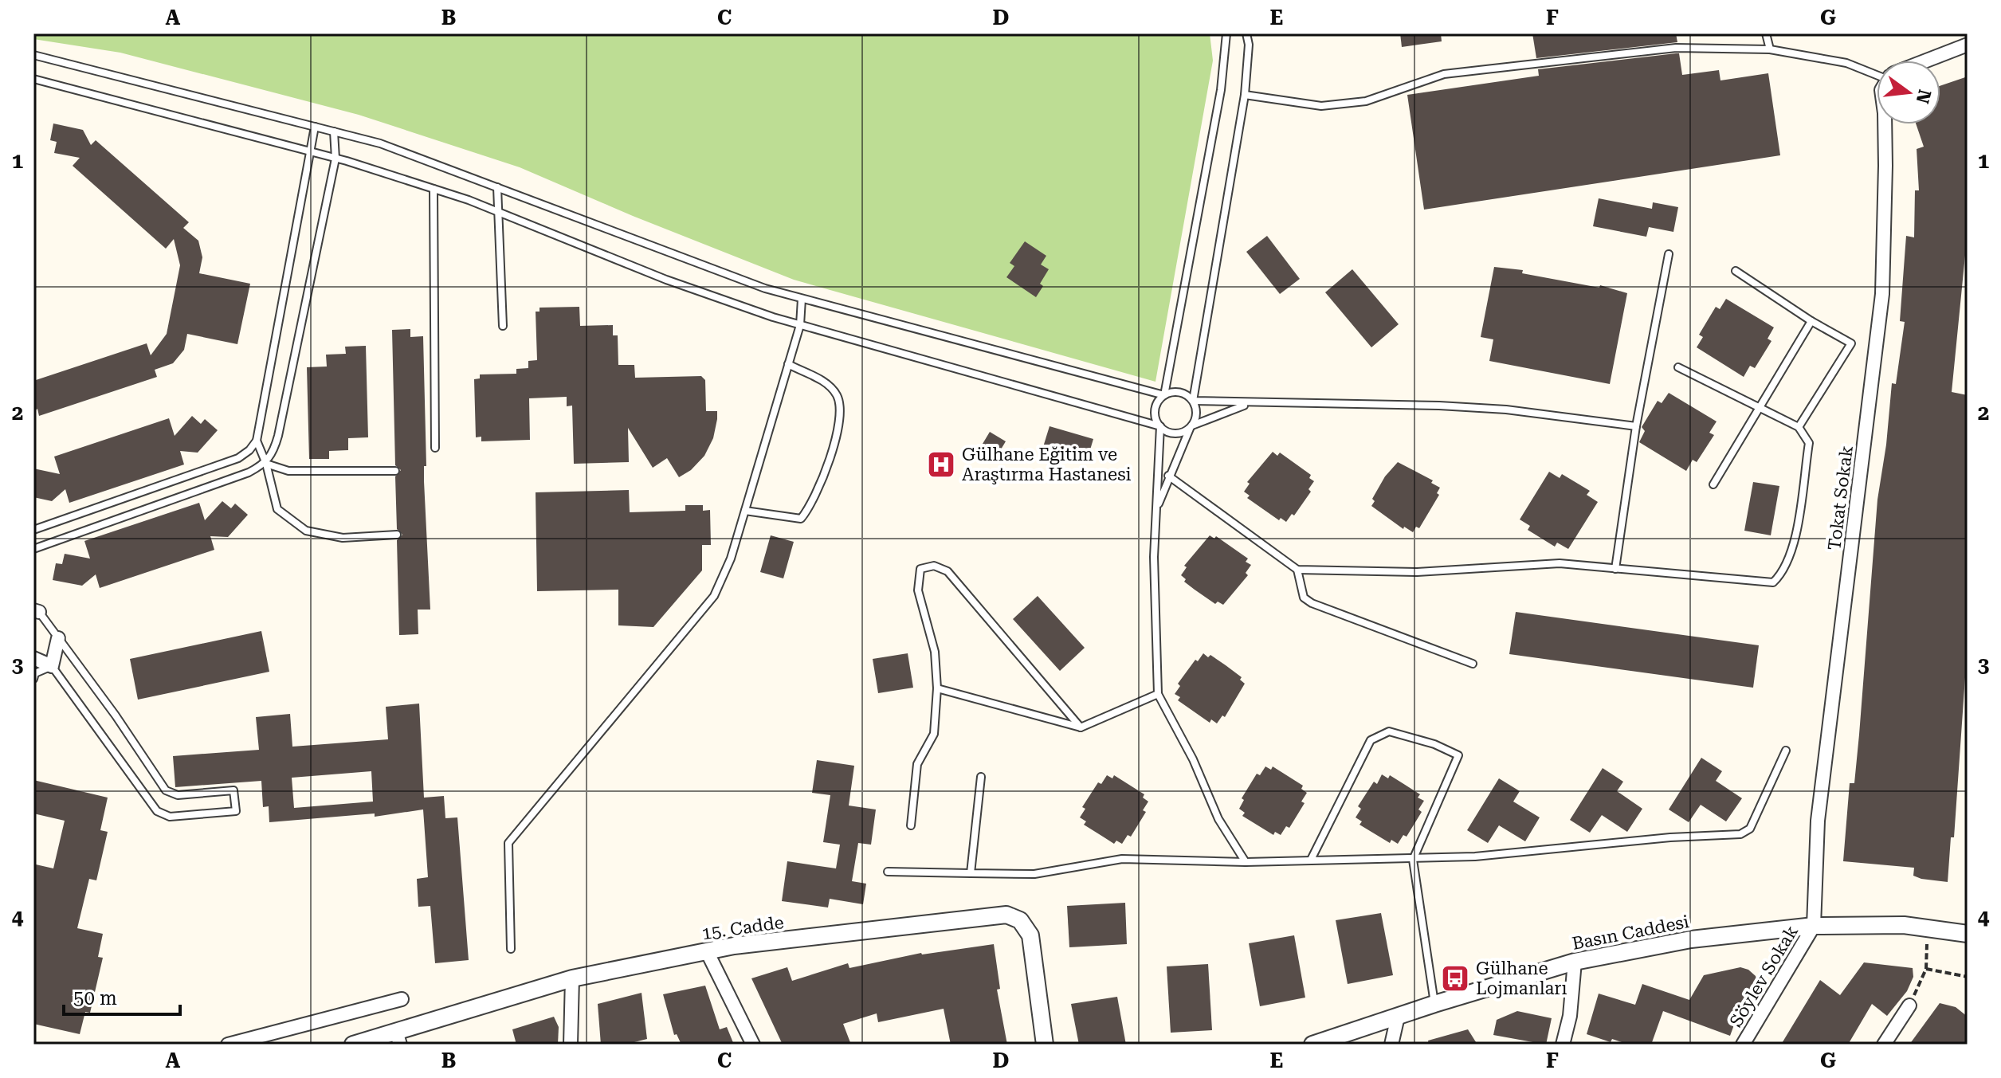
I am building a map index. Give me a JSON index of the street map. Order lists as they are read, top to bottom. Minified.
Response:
{"streets":{"street":["Tokat Sokak","15. Cadde","Basın Caddesi","Söylev Sokak"]},"crossings":[["Tokat Sokak","Basın Caddesi"],["Tokat Sokak","Söylev Sokak"],["Basın Caddesi","Söylev Sokak"]],"places":{"hospital":["Gülhane Eğitim ve Araştırma Hastanesi"],"bus stop":["Gülhane Lojmanları"]},"scale_bar":"50 m","north":"right","grid":{"columns":["A","B","C","D","E","F","G"],"rows":["1","2","3","4"]}}
